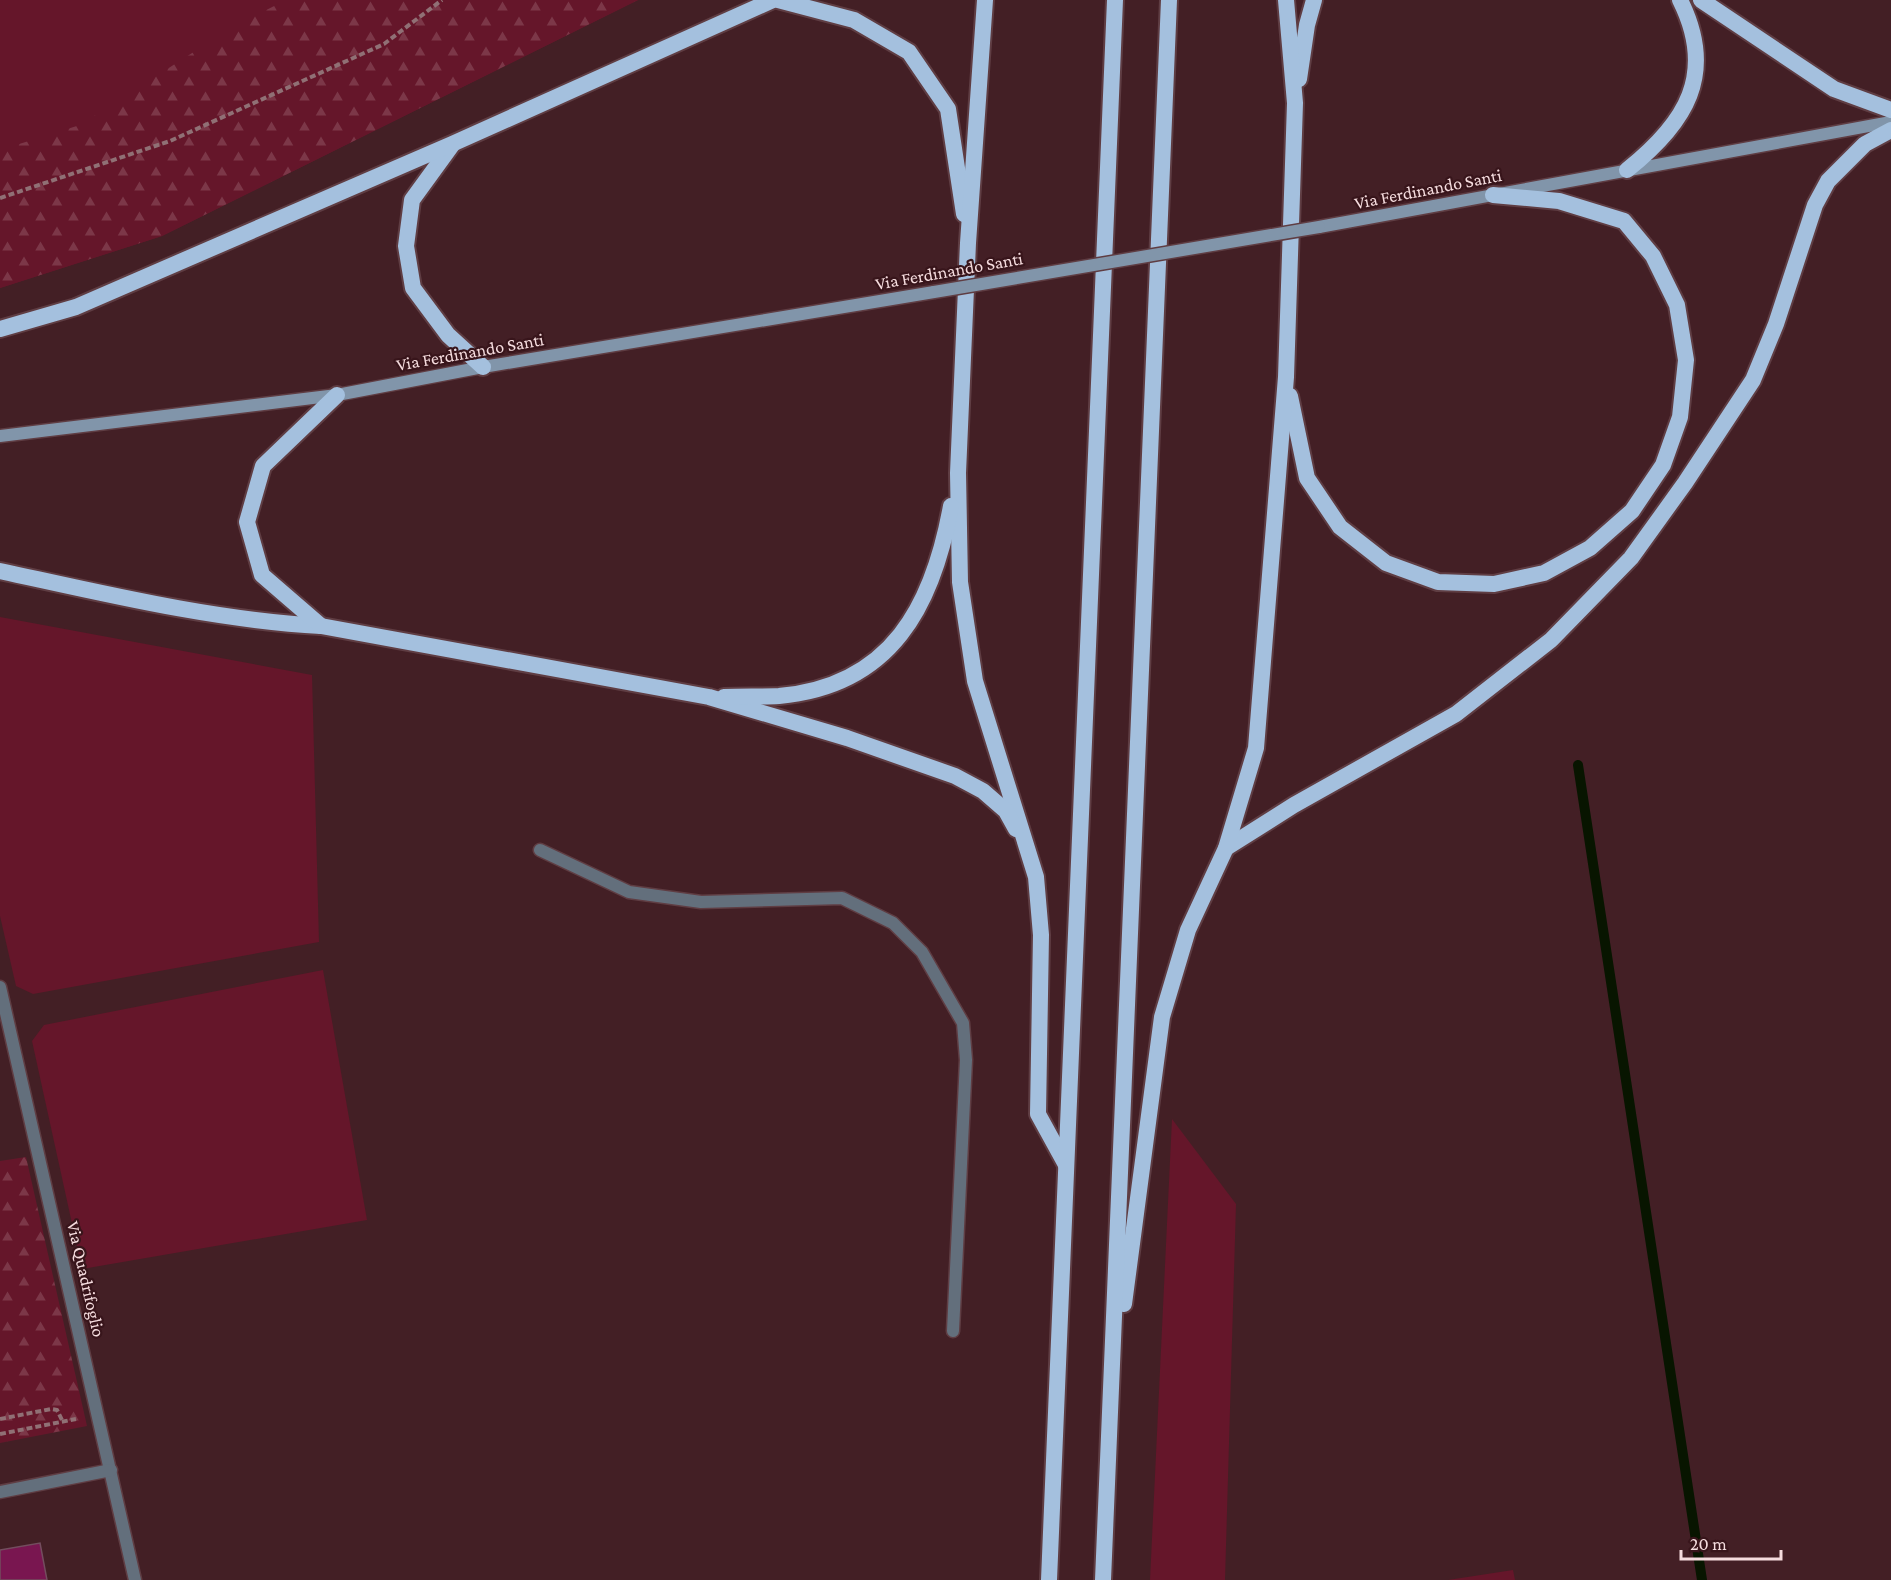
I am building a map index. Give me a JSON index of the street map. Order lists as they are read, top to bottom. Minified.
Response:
{"streets":{"main road":["Via Ferdinando Santi"],"street":["Via Quadrifoglio"]},"scale_bar":"20 m"}
